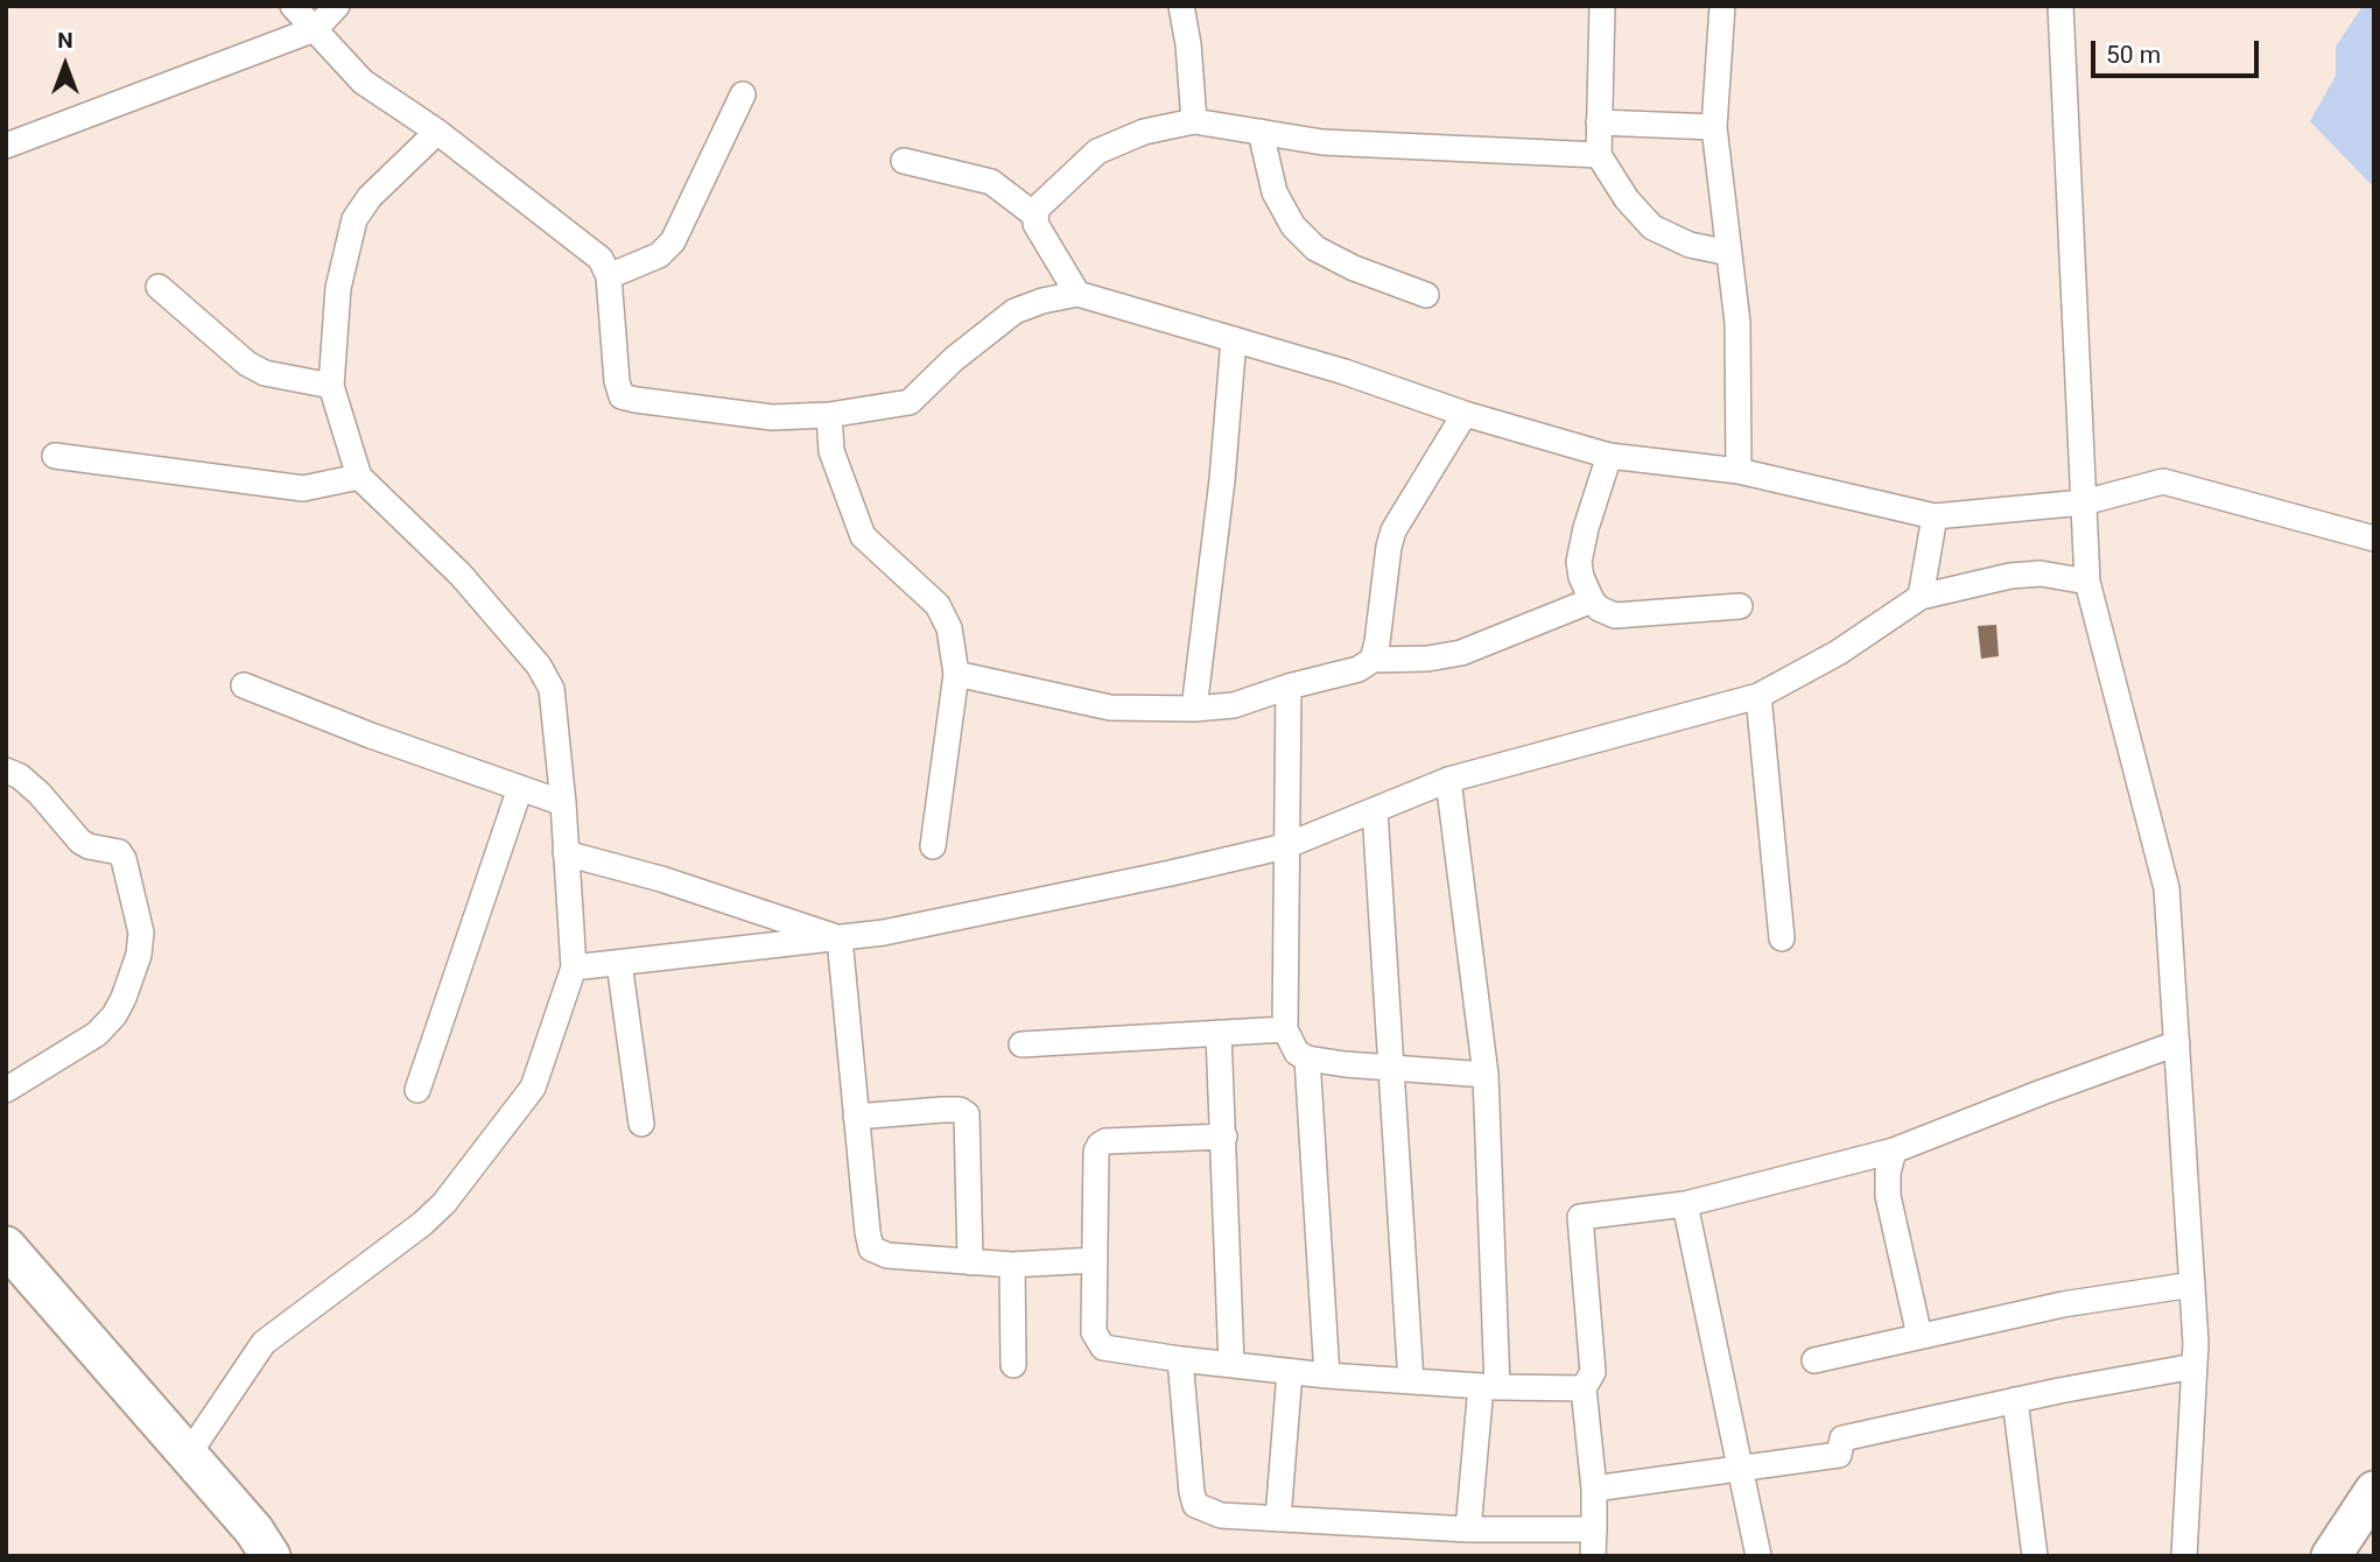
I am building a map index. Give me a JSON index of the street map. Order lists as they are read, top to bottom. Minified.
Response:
{"scale_bar":"50 m","north":"top"}
